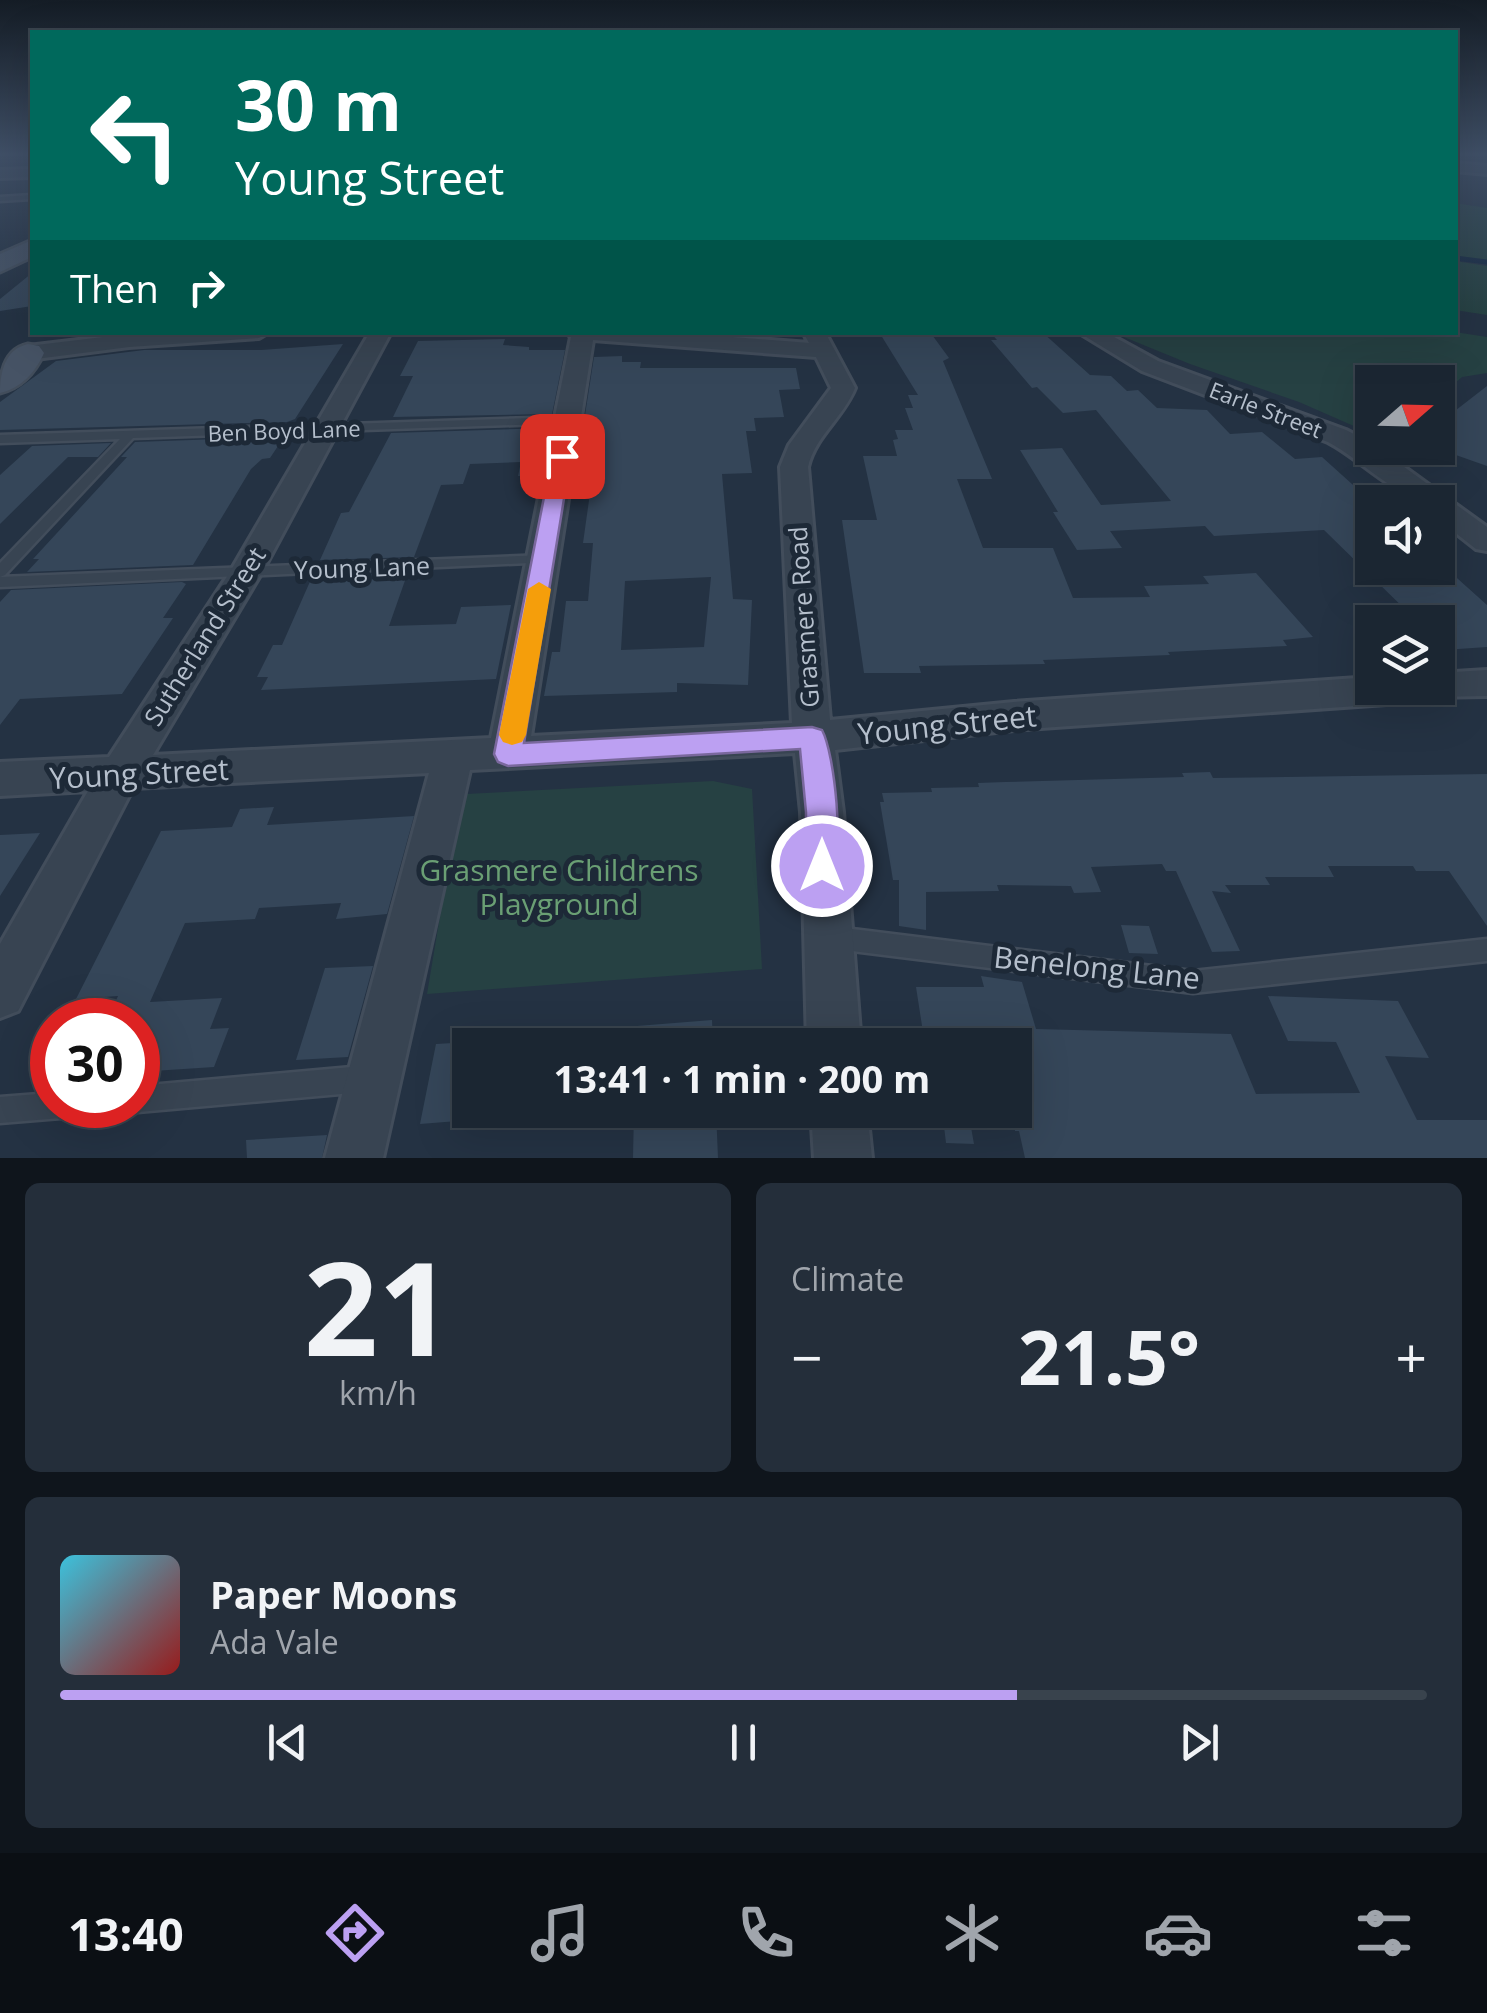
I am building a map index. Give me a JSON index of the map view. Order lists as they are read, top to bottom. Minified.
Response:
{"streets":{"street":["Earle Street","Grasmere Road","Sutherland Street","Young Street"],"lane":["Ben Boyd Lane","Young Lane","Benelong Lane"]},"crossings":[["Ben Boyd Lane","Sutherland Street"],["Young Lane","Sutherland Street"],["Grasmere Road","Young Street"],["Grasmere Road","Benelong Lane"],["Sutherland Street","Young Street"]],"parks":["Grasmere Childrens Playground"],"north":"right","page":{"turn":["30 m","Young Street"],"then":"Then","limit":"30","trip":"13:41 · 1 min · 200 m","tile":[["21","km/h"],"Climate"],"heat":["−","21.5°","+"],"song":["Paper Moons","Ada Vale"],"tabs":"13:40"}}
